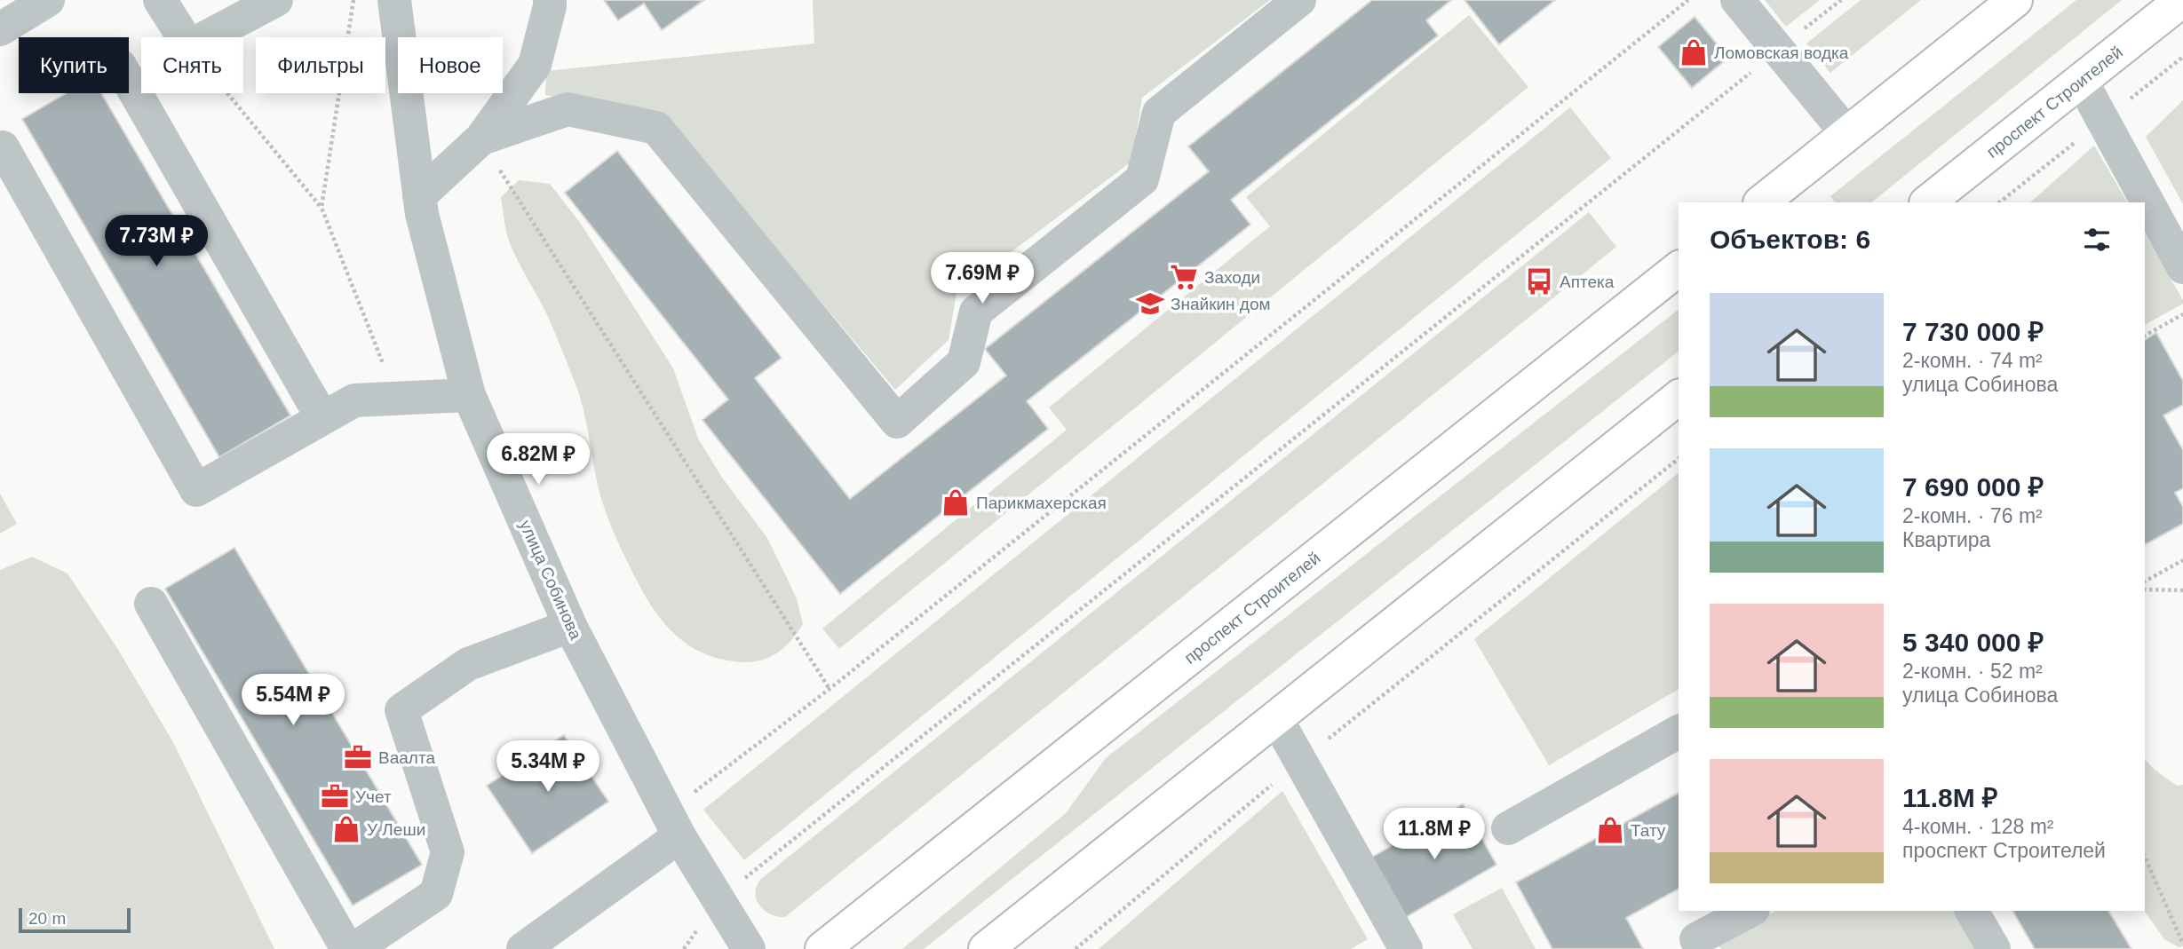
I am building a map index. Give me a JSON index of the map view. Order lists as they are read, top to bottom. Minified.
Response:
{"streets":{"main road":["проспект Строителей"],"street":["улица Собинова"]},"places":{"shop":["Ломовская водка","Парикмахерская","У Леши","Тату"],"supermarket":["Заходи"],"bus stop":["Аптека"],"school or university":["Знайкин дом"],"office":["Ваалта","Учет"]},"scale_bar":"20 m","page":{"chip":["Купить","Снять","Фильтры","Новое"],"heading":"Объектов: 6","price":["7.73M ₽","7.69M ₽","6.82M ₽","5.54M ₽","5.34M ₽","11.8M ₽"],"list":[{"name":"7 730 000 ₽","note":"2-комн. · 74 m² · улица Собинова"},{"name":"7 690 000 ₽","note":"2-комн. · 76 m² · Квартира"},{"name":"5 340 000 ₽","note":"2-комн. · 52 m² · улица Собинова"},{"name":"11.8M ₽","note":"4-комн. · 128 m² · проспект Строителей"}],"scale":"20 m"}}
